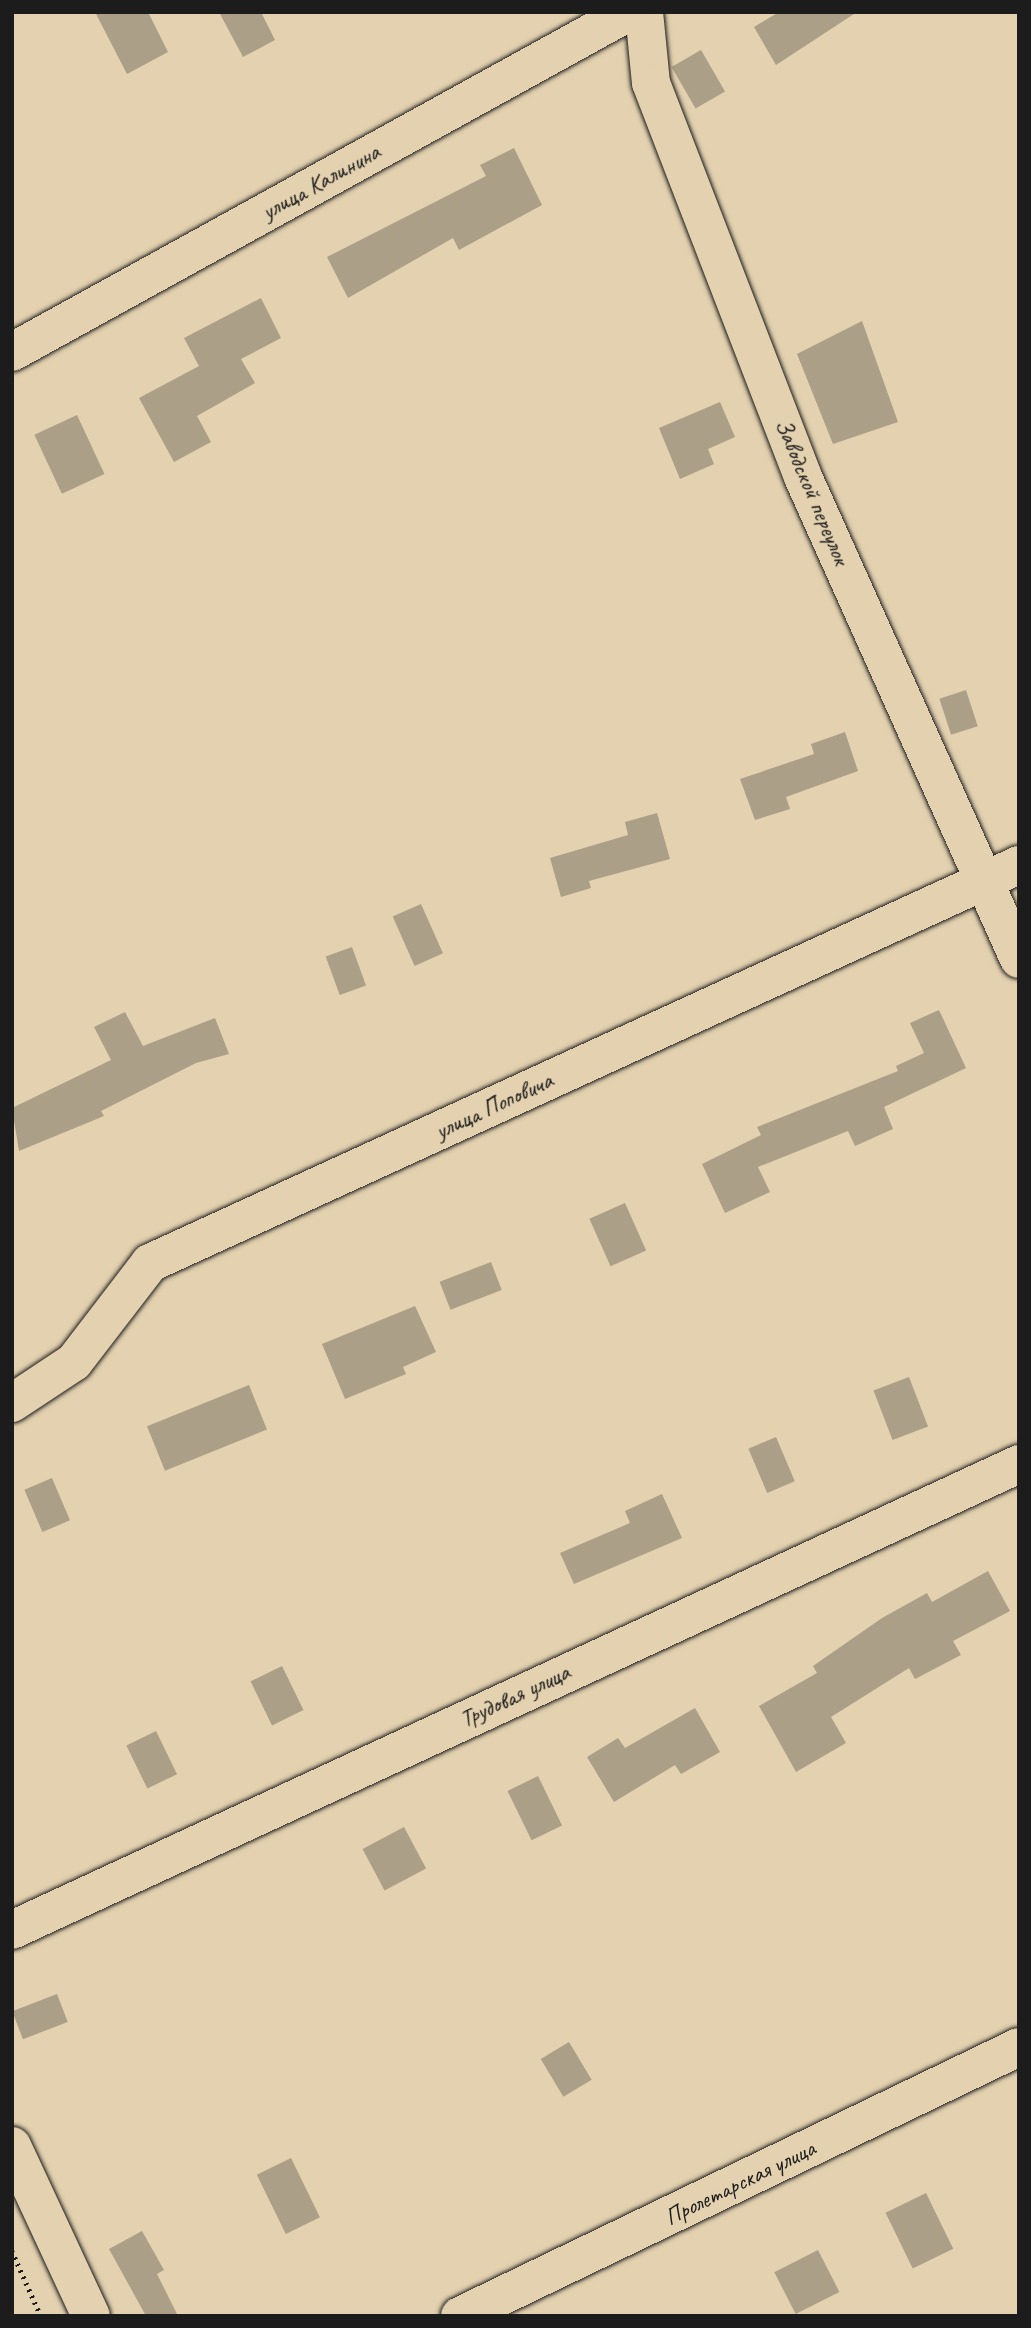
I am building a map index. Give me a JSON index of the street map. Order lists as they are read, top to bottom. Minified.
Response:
{"streets":{"street":["улица Калинина","Заводской переулок","улица Поповича","Трудовая улица","Пролетарская улица"]},"crossings":[["Заводской переулок","улица Поповича"]]}
